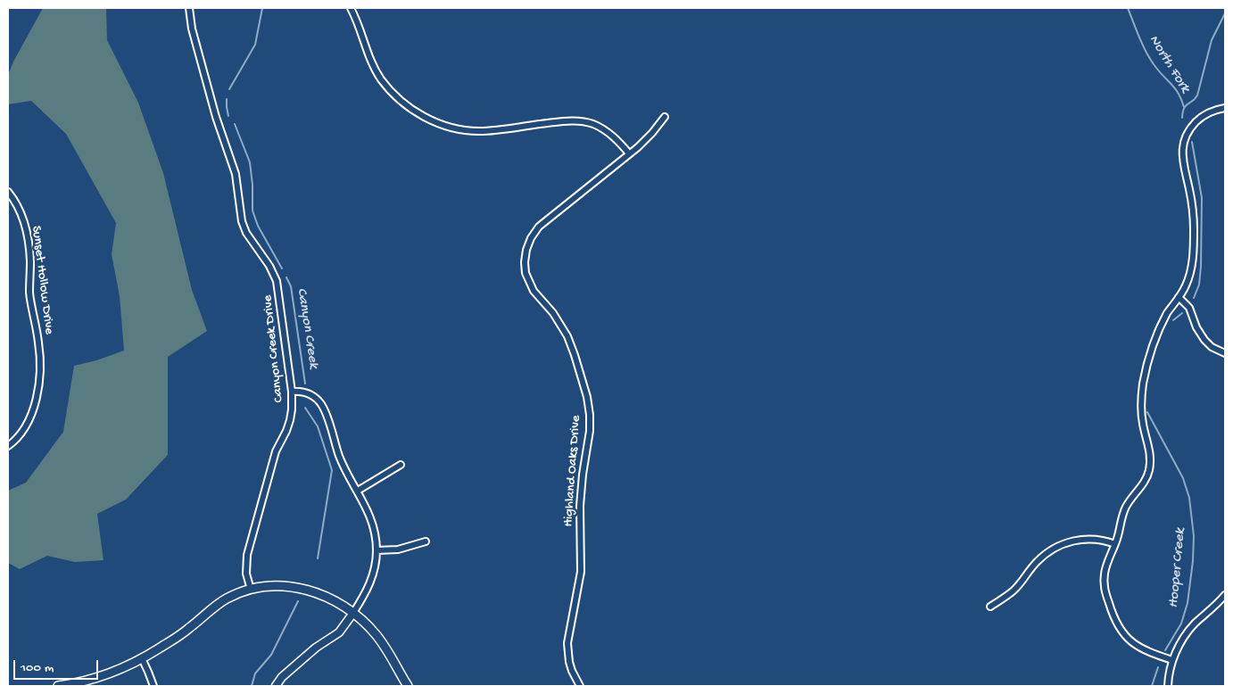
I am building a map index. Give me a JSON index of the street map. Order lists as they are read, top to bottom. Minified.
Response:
{"streets":{"street":["Sunset Hollow Drive","Canyon Creek Drive","Highland Oaks Drive"]},"water":["North Fork","Canyon Creek","Hooper Creek"],"scale_bar":"100 m"}
